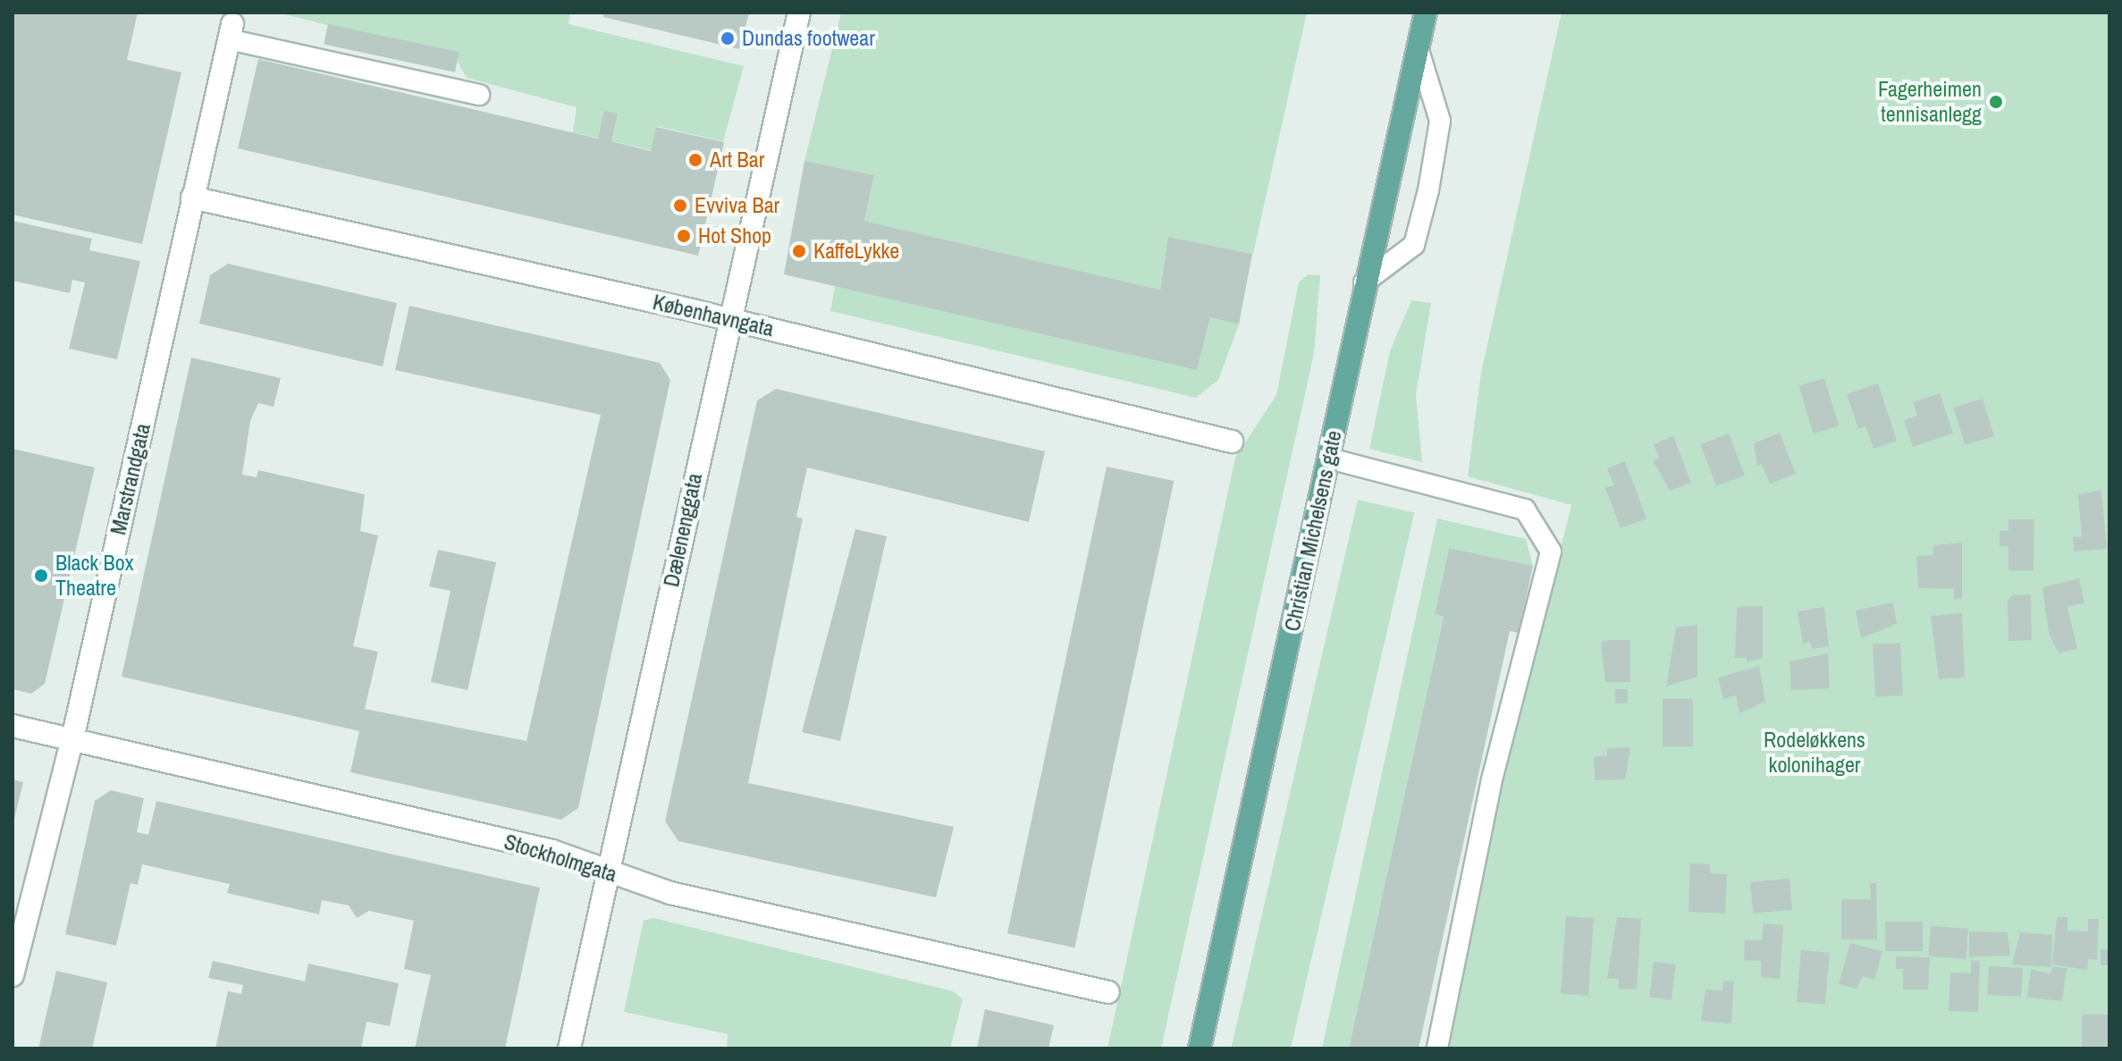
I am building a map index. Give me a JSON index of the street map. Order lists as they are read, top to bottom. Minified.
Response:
{"streets":{"main road":["Christian Michelsens gate"],"street":["Københavngata","Marstrandgata","Dælenenggata","Stockholmgata"]},"crossings":[["Københavngata","Marstrandgata"],["Københavngata","Dælenenggata"],["Marstrandgata","Stockholmgata"],["Dælenenggata","Stockholmgata"]],"parks":["Rodeløkkens kolonihager"],"places":["Dundas footwear","Fagerheimen tennisanlegg","Art Bar","Evviva Bar","Hot Shop","KaffeLykke","Black Box Theatre"]}
